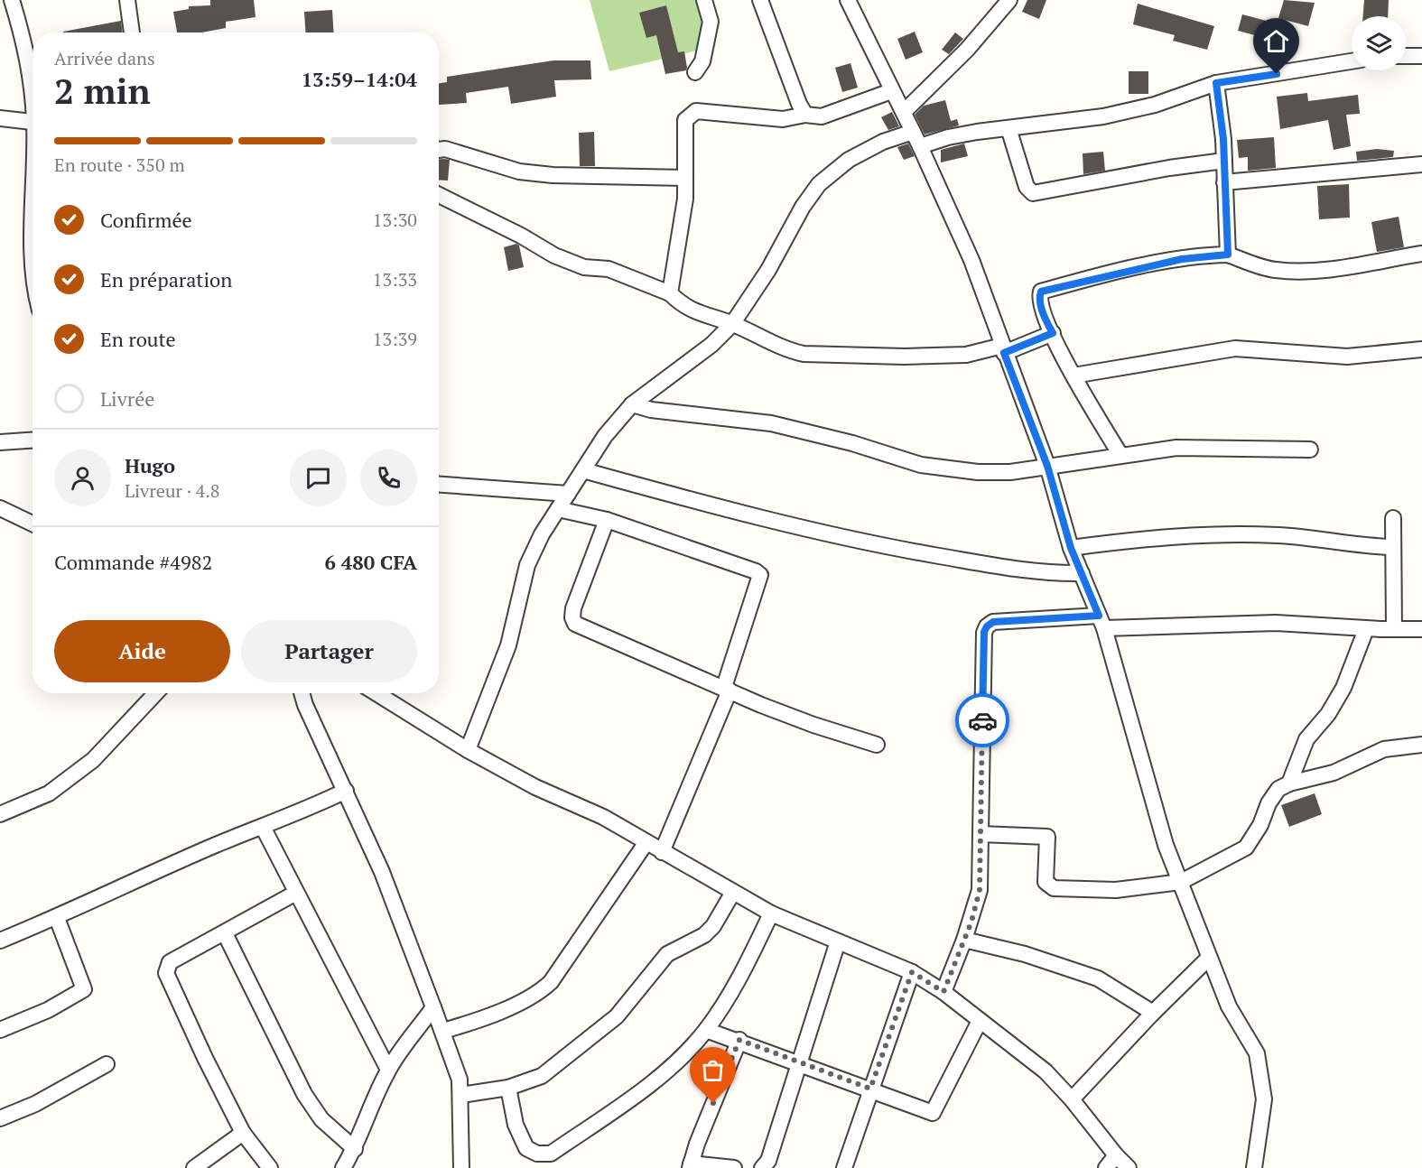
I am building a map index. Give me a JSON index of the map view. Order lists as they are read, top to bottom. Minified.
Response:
{"page":{"heading":["2 min","Arrivée dans","13:59–14:04"],"panel":["Hugo","Livreur · 4.8","Commande #4982","6 480 CFA"],"bar":"En route · 350 m","list":[["Confirmée","13:30"],["En préparation","13:33"],["En route","13:39"],"Livrée"],"buttons":["Aide","Partager"]}}
